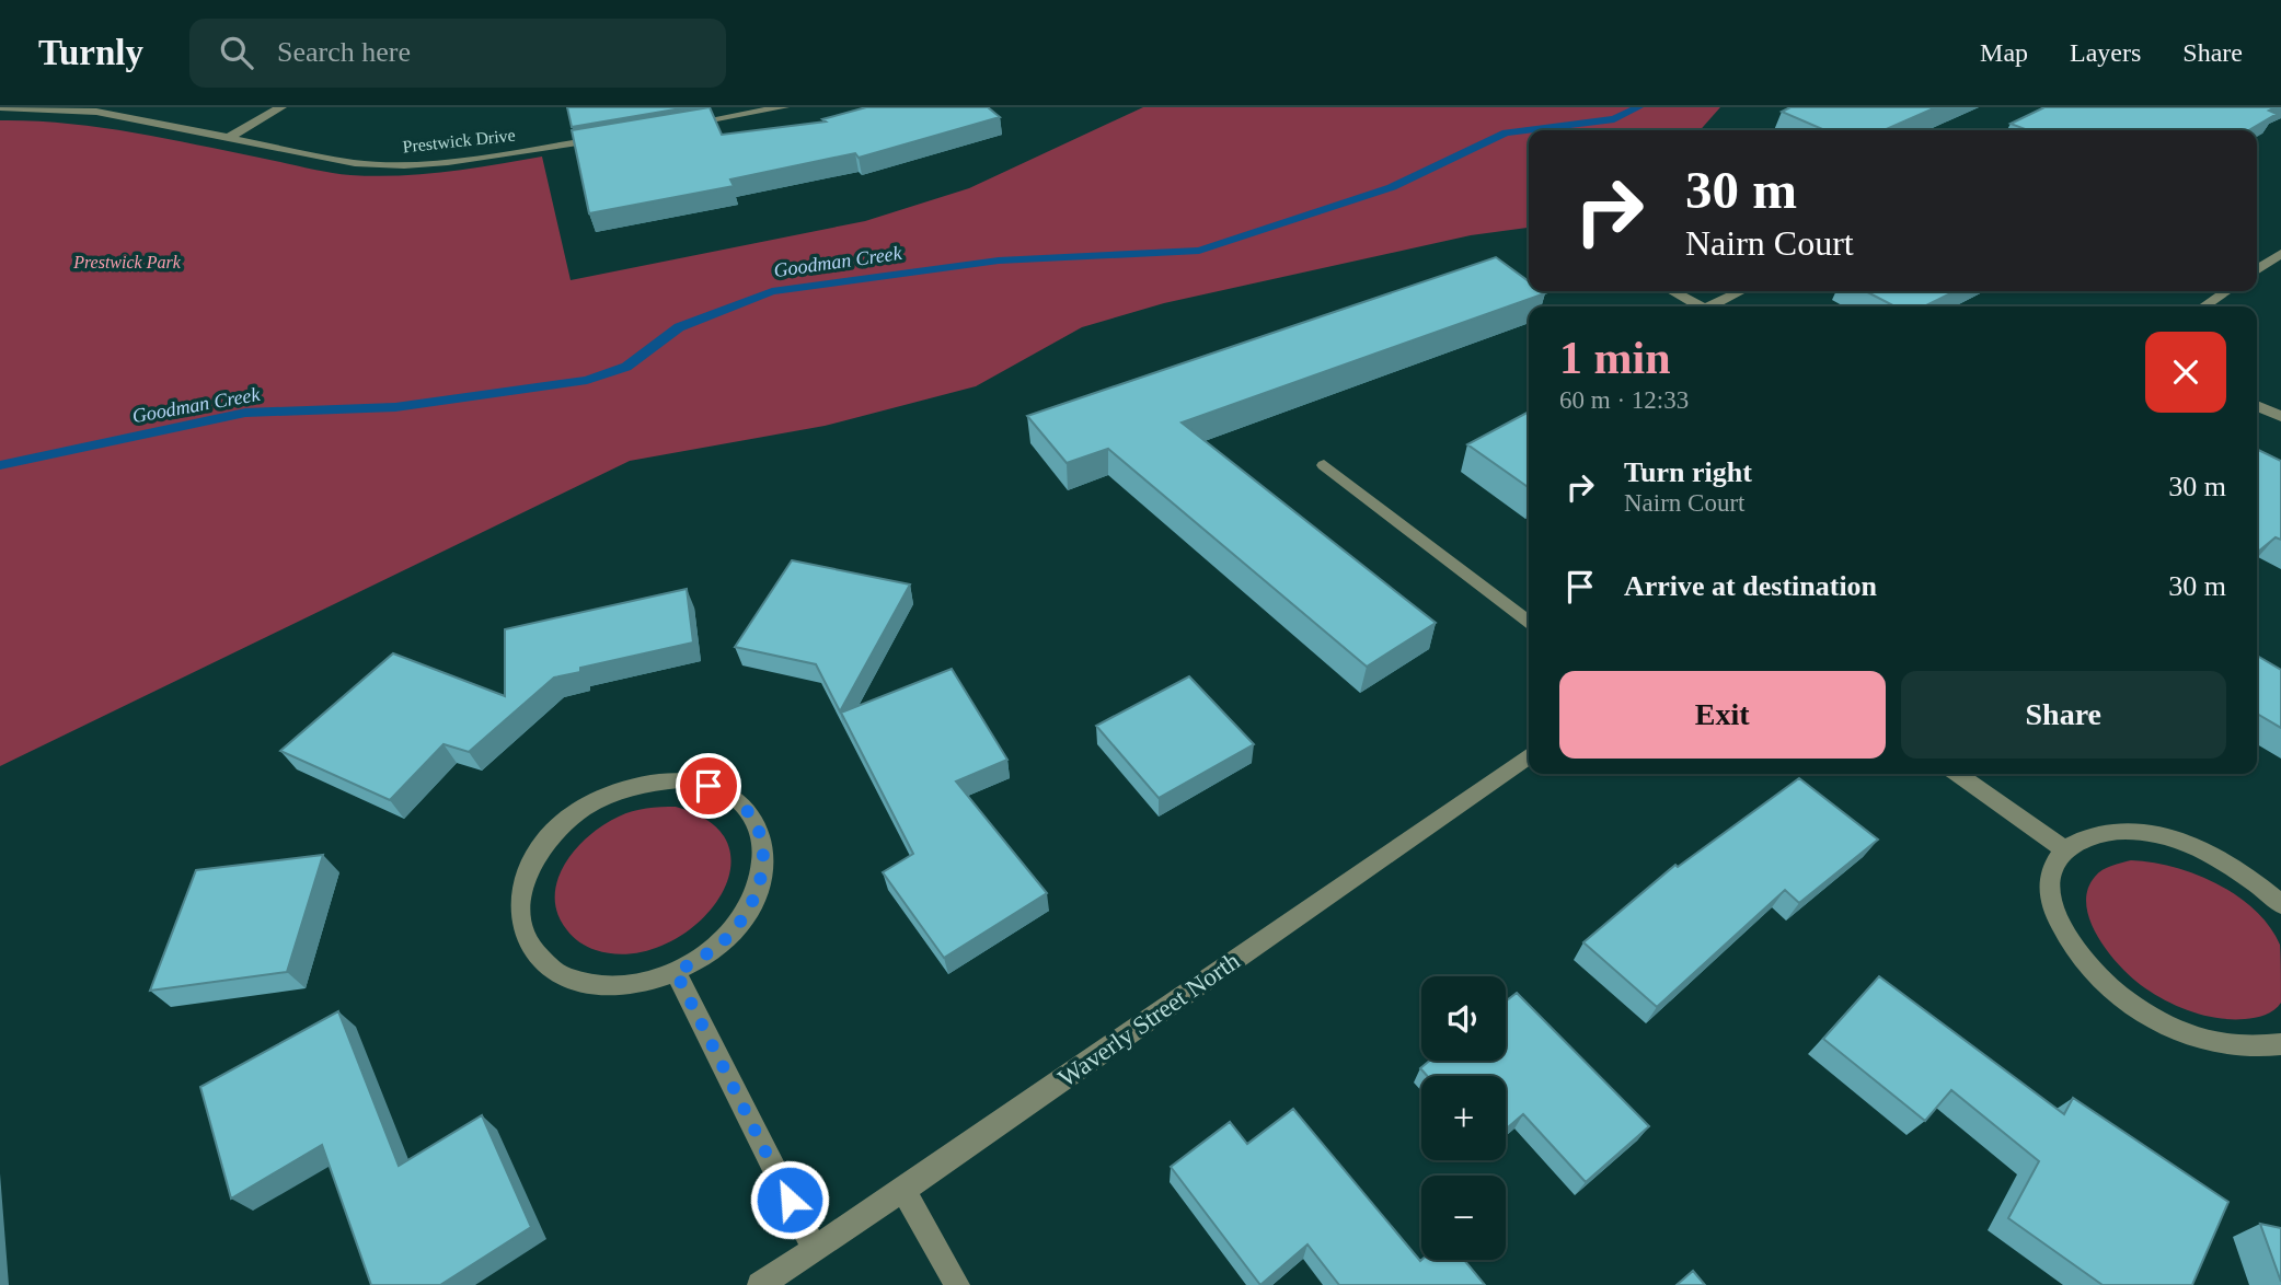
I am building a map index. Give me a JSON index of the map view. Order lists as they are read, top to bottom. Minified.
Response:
{"streets":{"street":["Prestwick Drive","Waverly Street North"]},"water":["Goodman Creek"],"parks":["Prestwick Park"],"page":{"header":"Turnly","search":"Search here","nav":["Map","Layers","Share"],"turn":["30 m","Nairn Court"],"heading":["1 min","60 m · 12:33"],"list":[{"name":"Turn right","note":"Nairn Court","value":"30 m"},{"name":"Arrive at destination","value":"30 m"}],"buttons":["Exit","Share"],"map_buttons":["+","−"]}}
